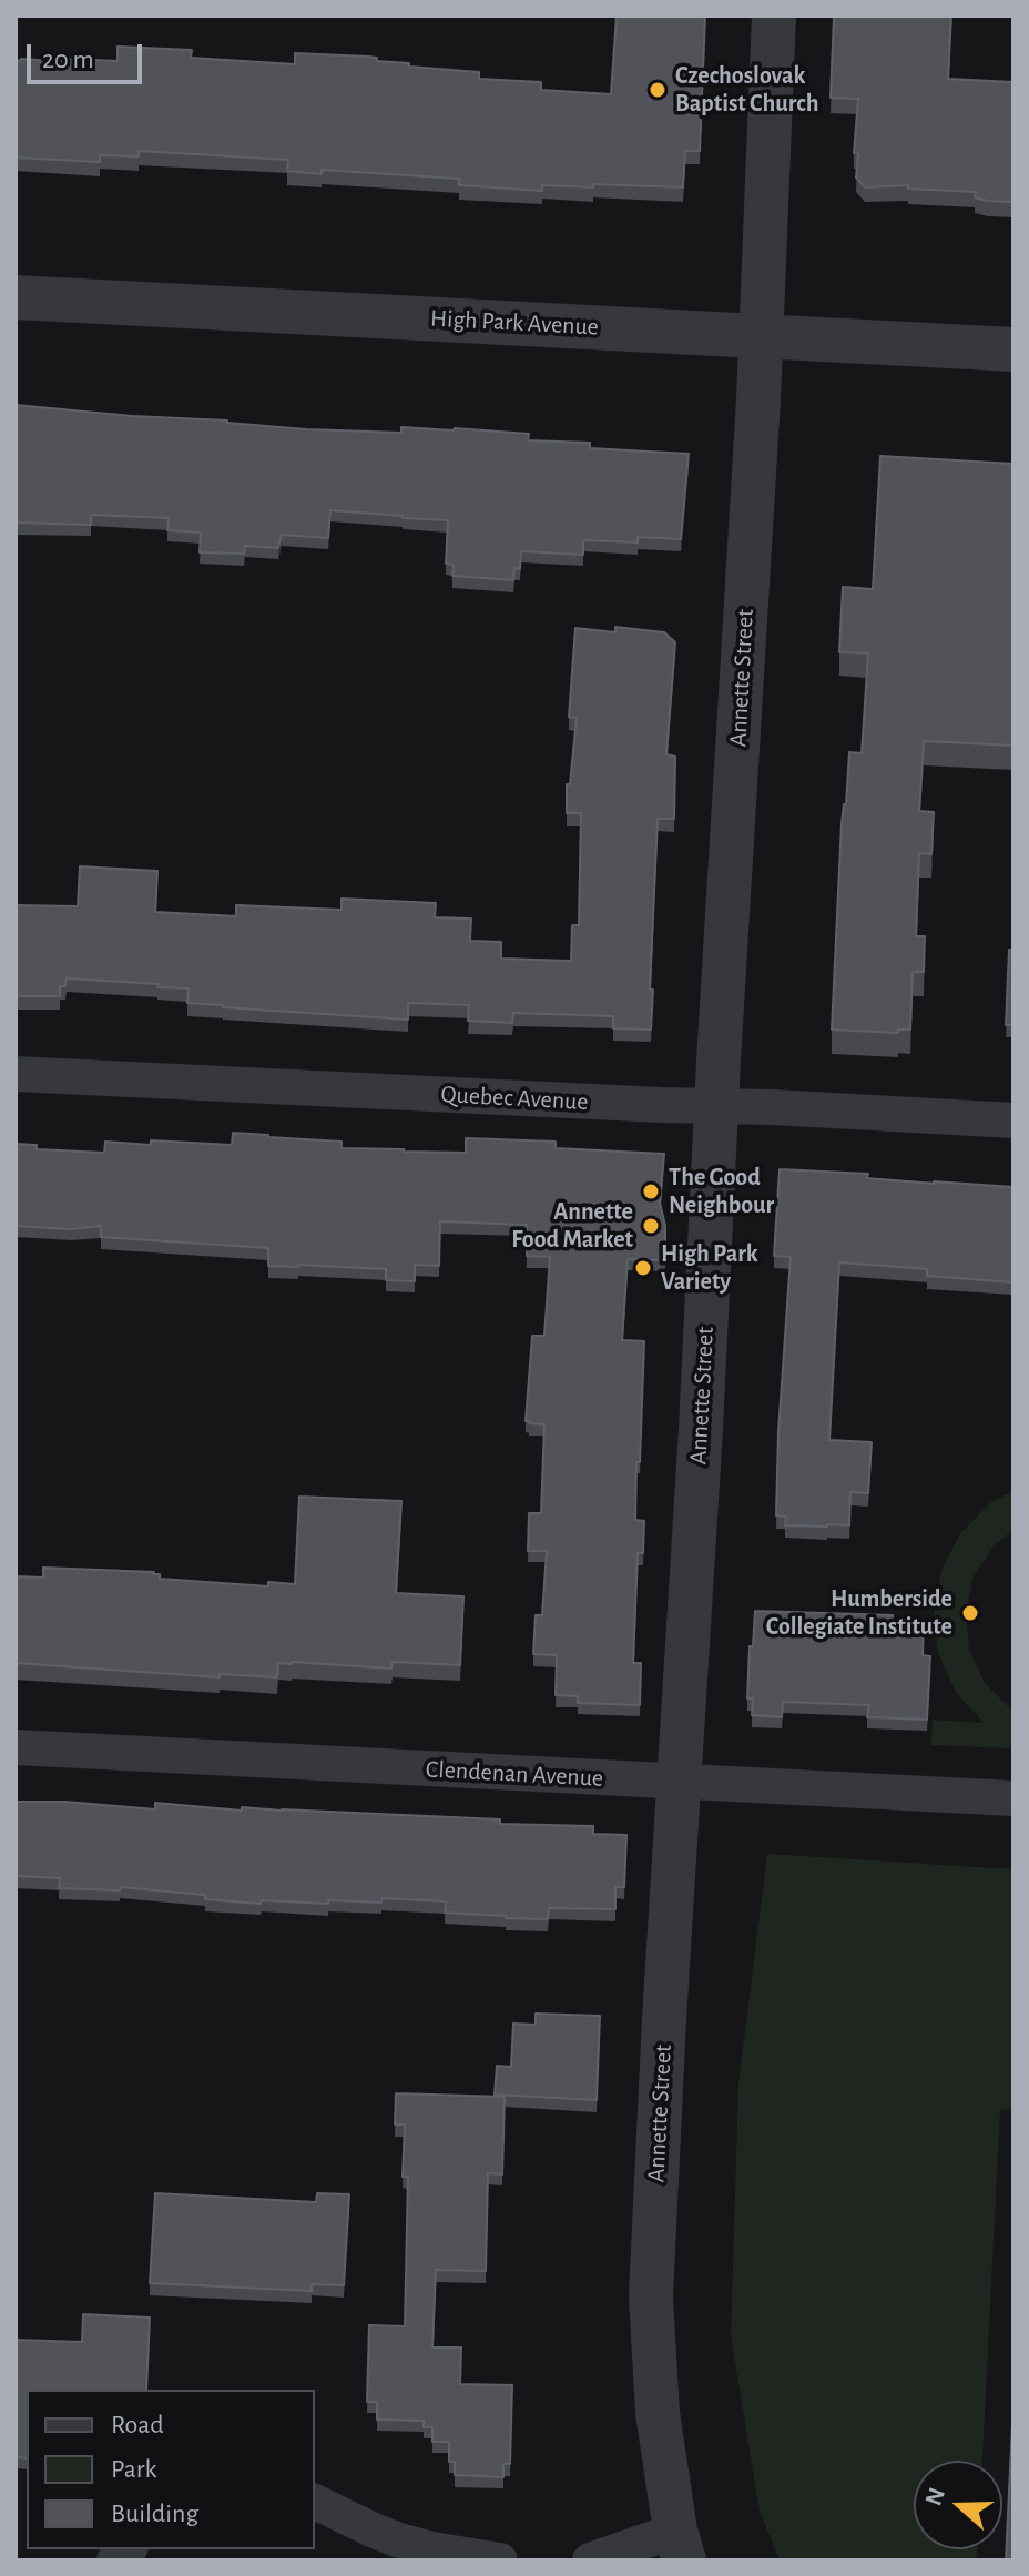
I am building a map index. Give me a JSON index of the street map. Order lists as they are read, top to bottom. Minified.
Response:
{"streets":{"street":["High Park Avenue","Annette Street","Quebec Avenue","Clendenan Avenue"]},"crossings":[["High Park Avenue","Annette Street"],["Annette Street","Quebec Avenue"],["Annette Street","Clendenan Avenue"]],"places":["Czechoslovak Baptist Church","The Good Neighbour","Annette Food Market","High Park Variety","Humberside Collegiate Institute"],"legend":["Road","Park","Building"],"scale_bar":"20 m","north":"left"}
